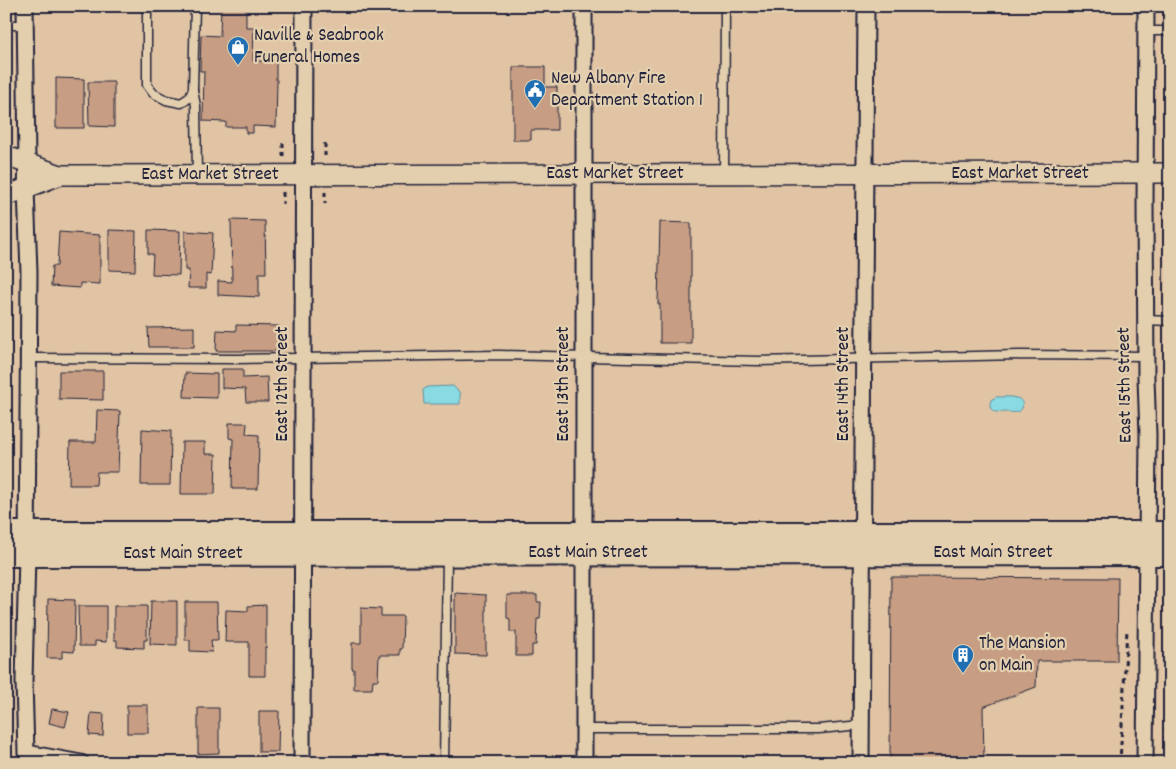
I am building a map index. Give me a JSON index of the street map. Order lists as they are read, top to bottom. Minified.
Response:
{"streets":{"main road":["East Main Street"],"street":["East Market Street","East 12th Street","East 13th Street","East 14th Street","East 15th Street"]},"crossings":[["East Market Street","East 12th Street"],["East Market Street","East 13th Street"],["East Market Street","East 14th Street"],["East Market Street","East 15th Street"],["East 12th Street","East Main Street"],["East 13th Street","East Main Street"],["East 14th Street","East Main Street"],["East 15th Street","East Main Street"]],"places":{"shop":["Naville & Seabrook Funeral Homes"],"public building":["New Albany Fire Department Station 1"],"building":["The Mansion on Main"]}}
